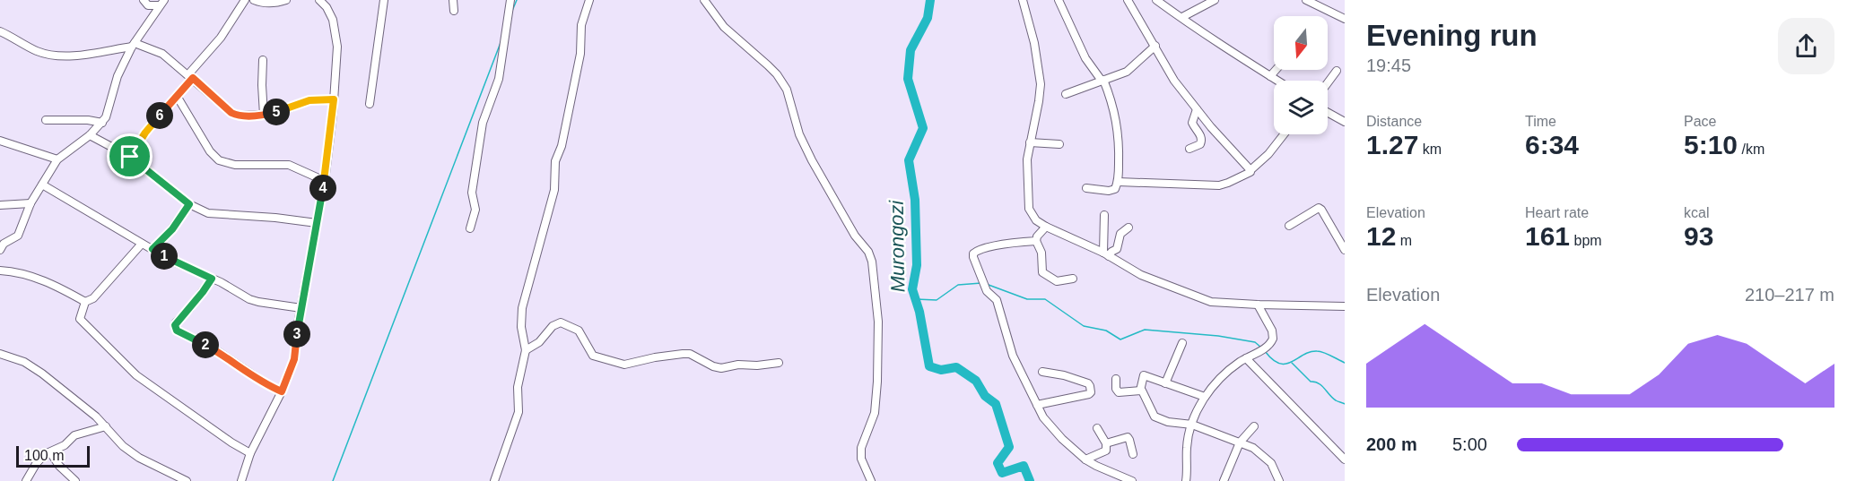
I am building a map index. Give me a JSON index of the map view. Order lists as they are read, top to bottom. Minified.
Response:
{"water":["Murongozi"],"scale_bar":"100 m","north":"bottom","page":{"heading":["Evening run","19:45"],"stats":[["Distance","1.27 km"],["Time","6:34"],["Pace","5:10 /km"],["Elevation","12 m"],["Heart rate","161 bpm"],["kcal","93"]],"pins":["5","6","4","1","3","2"],"chart":["Elevation","210–217 m"],"list":[{"name":"200 m","note":"5:00"}],"scale":"100 m"}}
